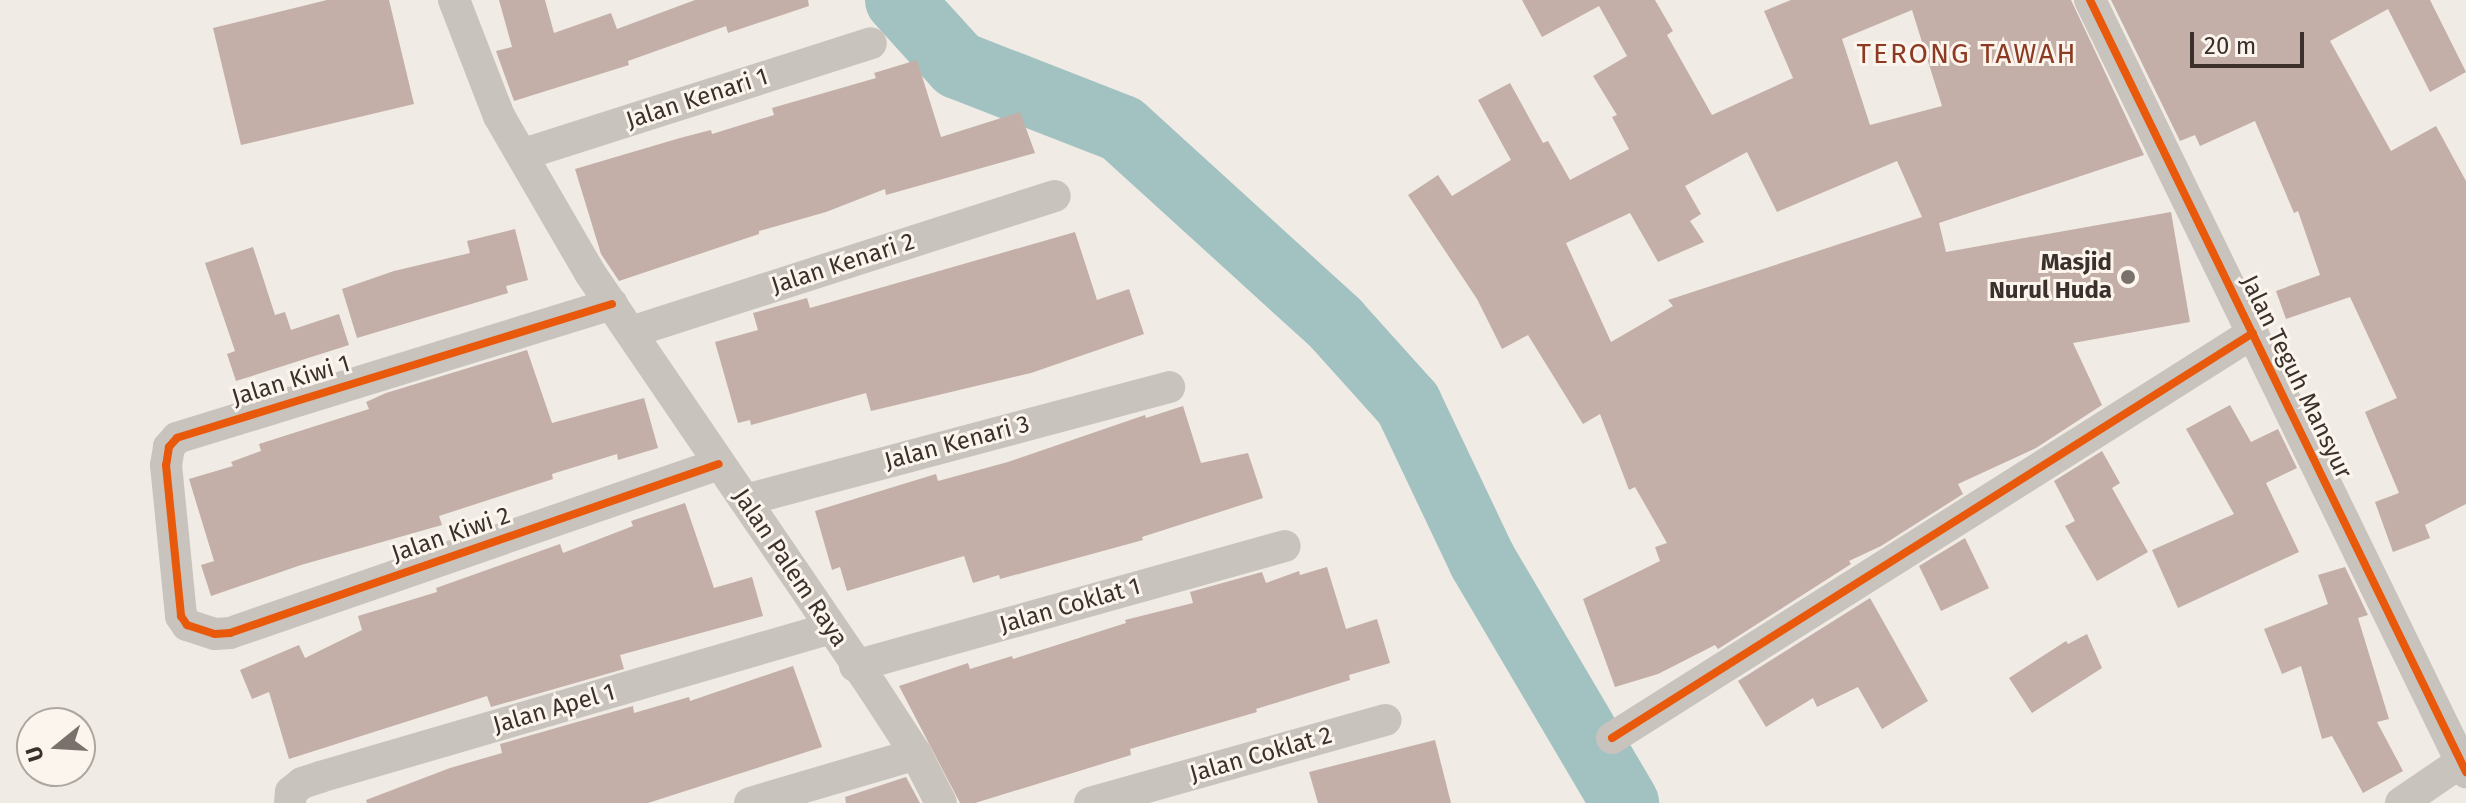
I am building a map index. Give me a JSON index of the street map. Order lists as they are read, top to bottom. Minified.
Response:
{"streets":{"street":["Jalan Kenari 1","Jalan Kenari 2","Jalan Teguh Mansyur","Jalan Kiwi 1","Jalan Kenari 3","Jalan Kiwi 2","Jalan Palem Raya","Jalan Coklat 1","Jalan Apel 1","Jalan Coklat 2"]},"crossings":[["Jalan Kenari 1","Jalan Palem Raya"],["Jalan Kenari 2","Jalan Palem Raya"],["Jalan Kiwi 1","Jalan Kiwi 2"],["Jalan Kiwi 1","Jalan Palem Raya"],["Jalan Kenari 3","Jalan Palem Raya"],["Jalan Kiwi 2","Jalan Palem Raya"],["Jalan Palem Raya","Jalan Coklat 1"],["Jalan Palem Raya","Jalan Apel 1"]],"districts":["TERONG TAWAH"],"places":["Masjid Nurul Huda"],"scale_bar":"20 m","north":"left"}
